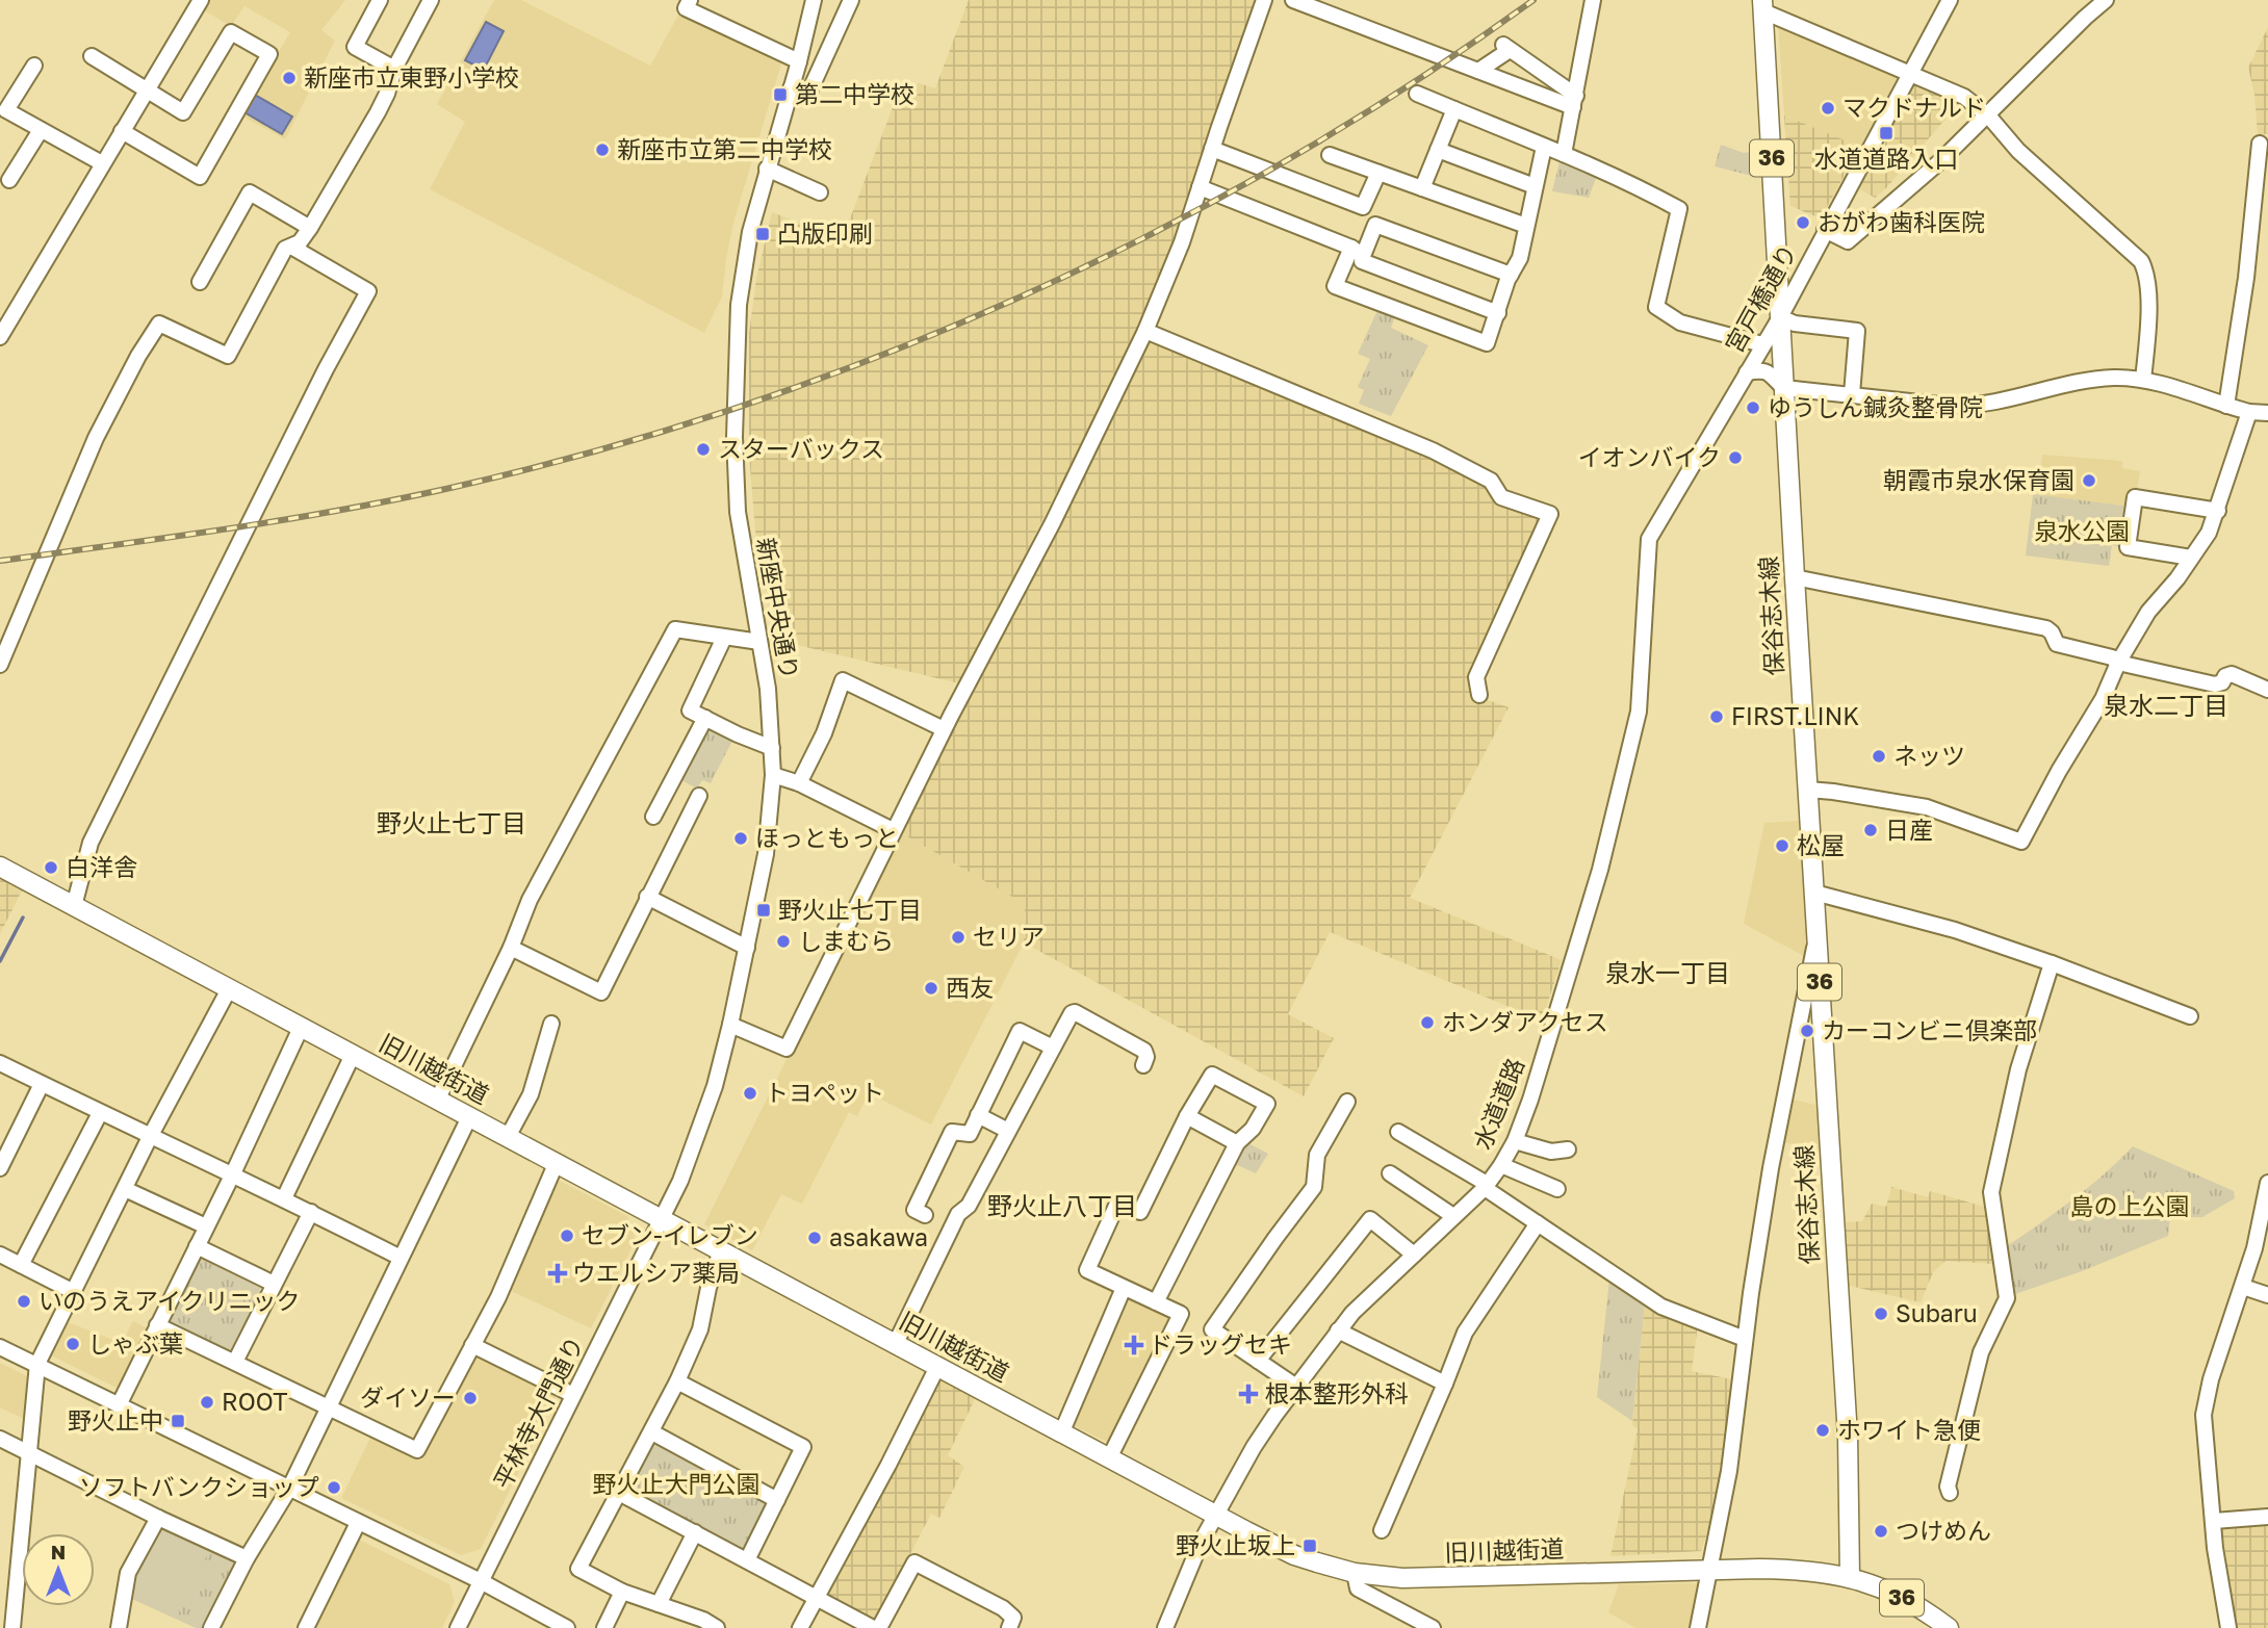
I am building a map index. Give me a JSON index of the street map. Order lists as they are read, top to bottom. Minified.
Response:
{"streets":{"main road":["36","保谷志木線","旧川越街道"],"street":["宮戸橋通り","新座中央通り","水道道路","平林寺大門通り"]},"crossings":[["宮戸橋通り","保谷志木線"],["宮戸橋通り","水道道路"],["新座中央通り","旧川越街道"],["新座中央通り","平林寺大門通り"],["保谷志木線","旧川越街道"],["旧川越街道","水道道路"],["旧川越街道","平林寺大門通り"]],"districts":["泉水二丁目","野火止七丁目","泉水一丁目","野火止八丁目"],"parks":["泉水公園","島の上公園","野火止大門公園"],"places":{"other":["新座市立東野小学校","マクドナルド","新座市立第二中学校","おがわ歯科医院","ゆうしん鍼灸整骨院","スターバックス","イオンバイク","朝霞市泉水保育園","FIRST.LINK","ネッツ","日産","ほっともっと","松屋","白洋舎","セリア","しまむら","西友","ホンダアクセス","カーコンビニ倶楽部","トヨペット","セブン-イレブン","asakawa","いのうえアイクリニック","Subaru","しゃぶ葉","ダイソー","ROOT","ホワイト急便","ソフトバンクショップ","つけめん"],"transit":["第二中学校","水道道路入口","凸版印刷","野火止七丁目","野火止中","野火止坂上"],"health":["ウエルシア薬局","ドラッグセキ","根本整形外科"]},"north":"top"}
